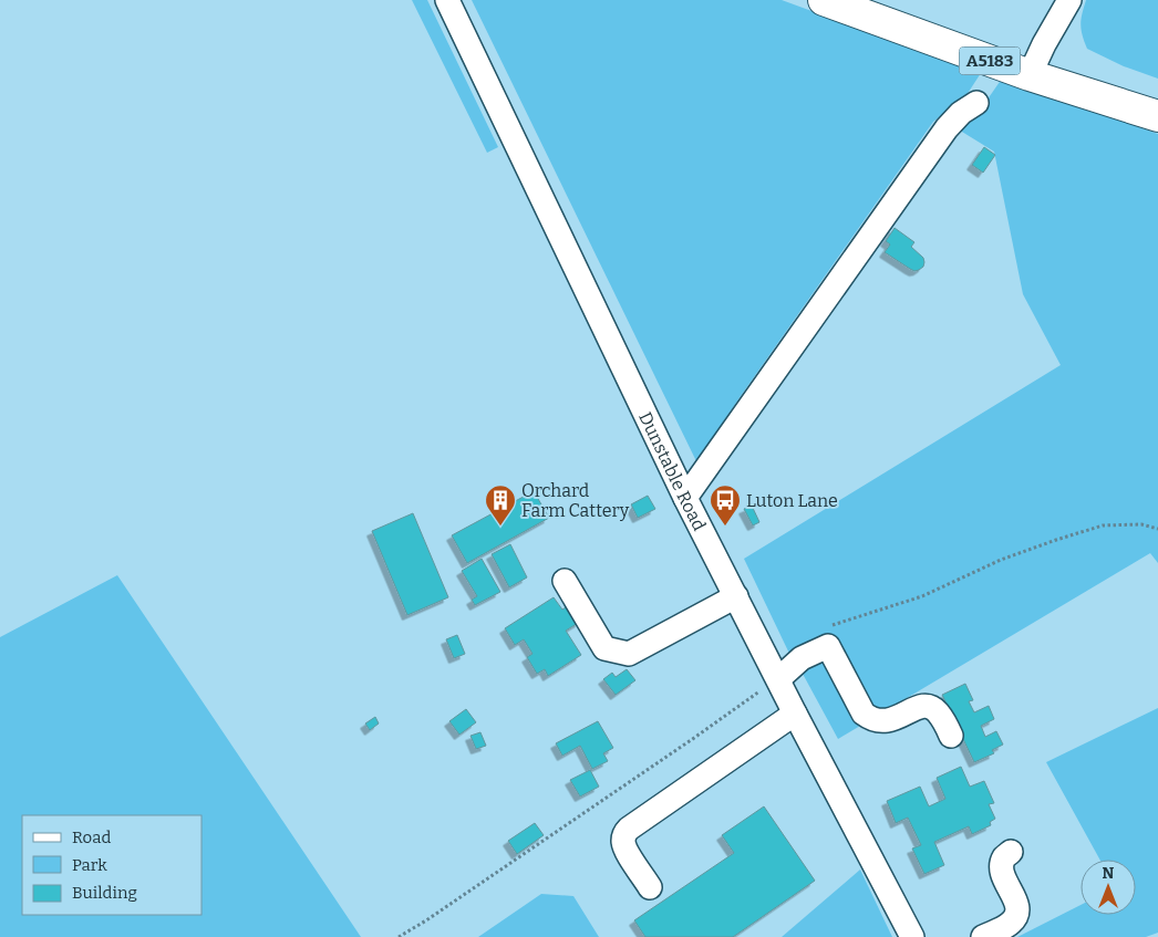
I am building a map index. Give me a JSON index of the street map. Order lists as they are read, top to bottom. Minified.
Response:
{"streets":{"main road":["A5183"],"street":["Dunstable Road"]},"places":{"building":["Orchard Farm Cattery"],"bus stop":["Luton Lane"]},"legend":["Road","Park","Building"],"north":"top"}
